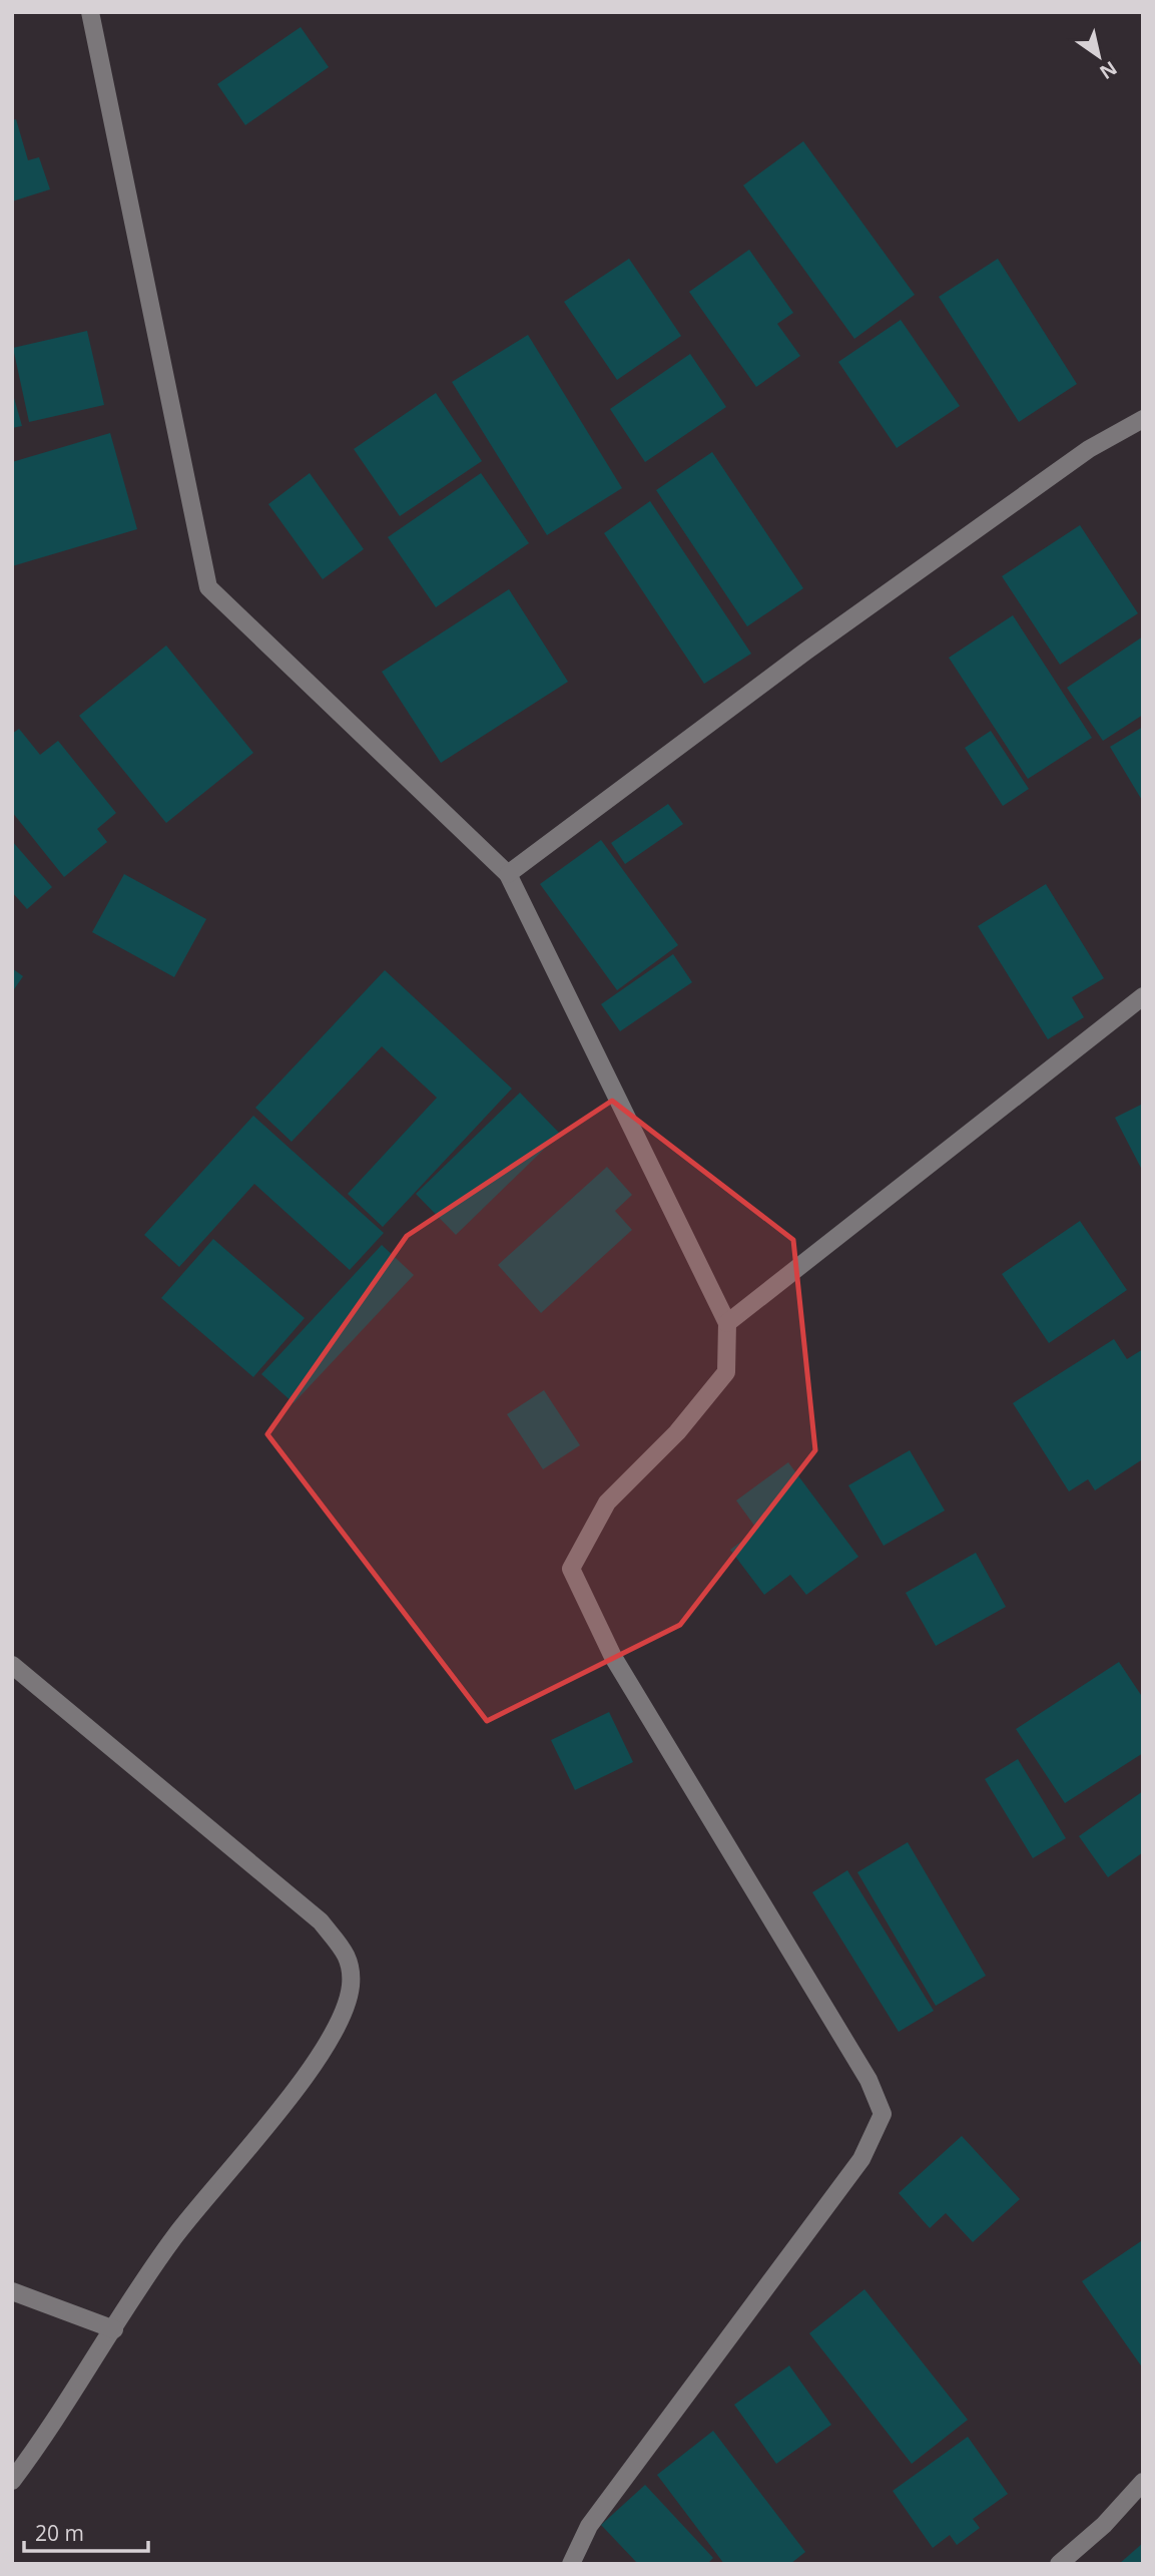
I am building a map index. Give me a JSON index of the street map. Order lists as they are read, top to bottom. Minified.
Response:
{"scale_bar":"20 m","north":"bottom right"}
